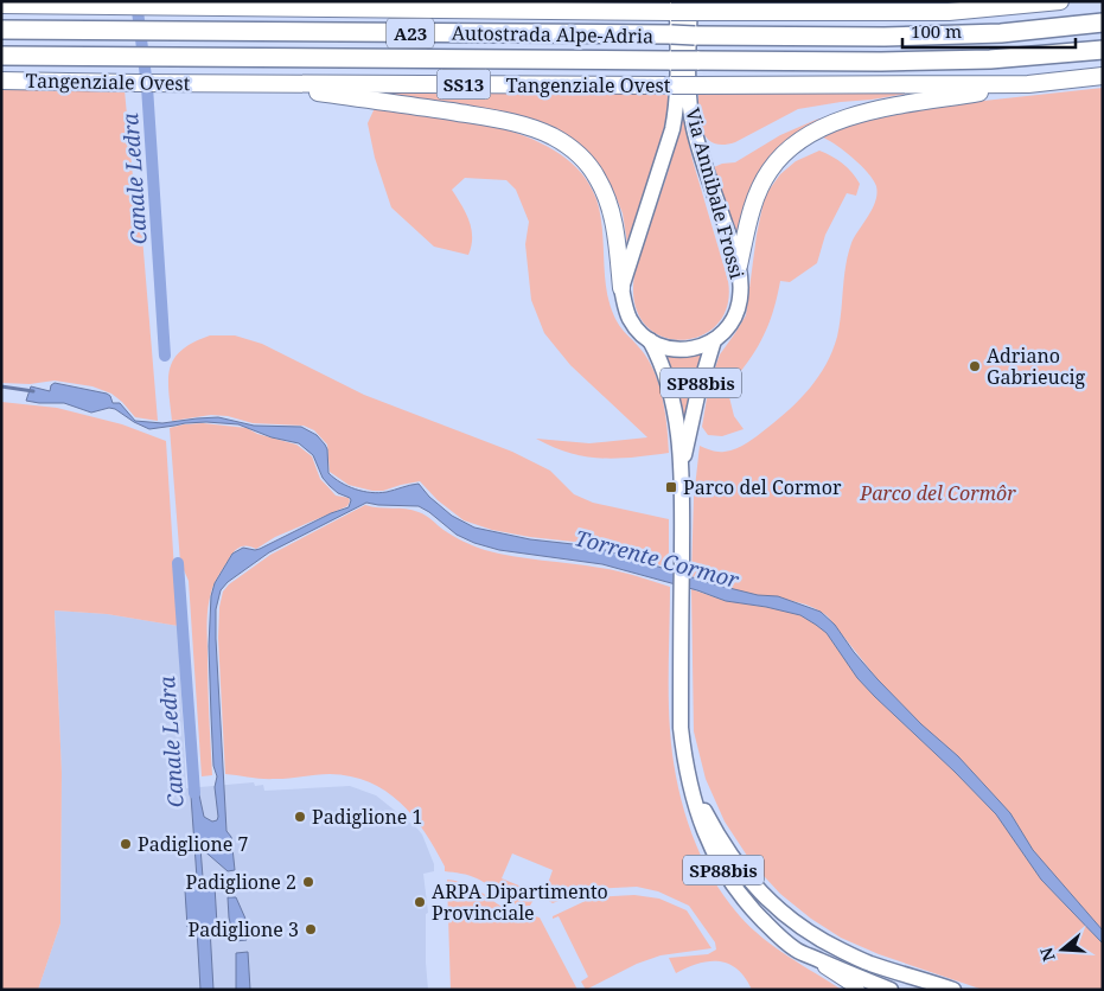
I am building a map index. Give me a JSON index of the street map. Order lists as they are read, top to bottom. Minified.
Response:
{"streets":{"highway":["A23","Autostrada Alpe-Adria","Tangenziale Ovest","SS13"],"main road":["Via Annibale Frossi","SP88bis"]},"crossings":[["Via Annibale Frossi","SP88bis"]],"water":["Canale Ledra","Torrente Cormor"],"parks":["Parco del Cormôr"],"places":{"other":["Adriano Gabrieucig","Padiglione 1","Padiglione 7","Padiglione 2","ARPA Dipartimento Provinciale","Padiglione 3"],"transit":["Parco del Cormor"]},"scale_bar":"100 m","north":"left"}
